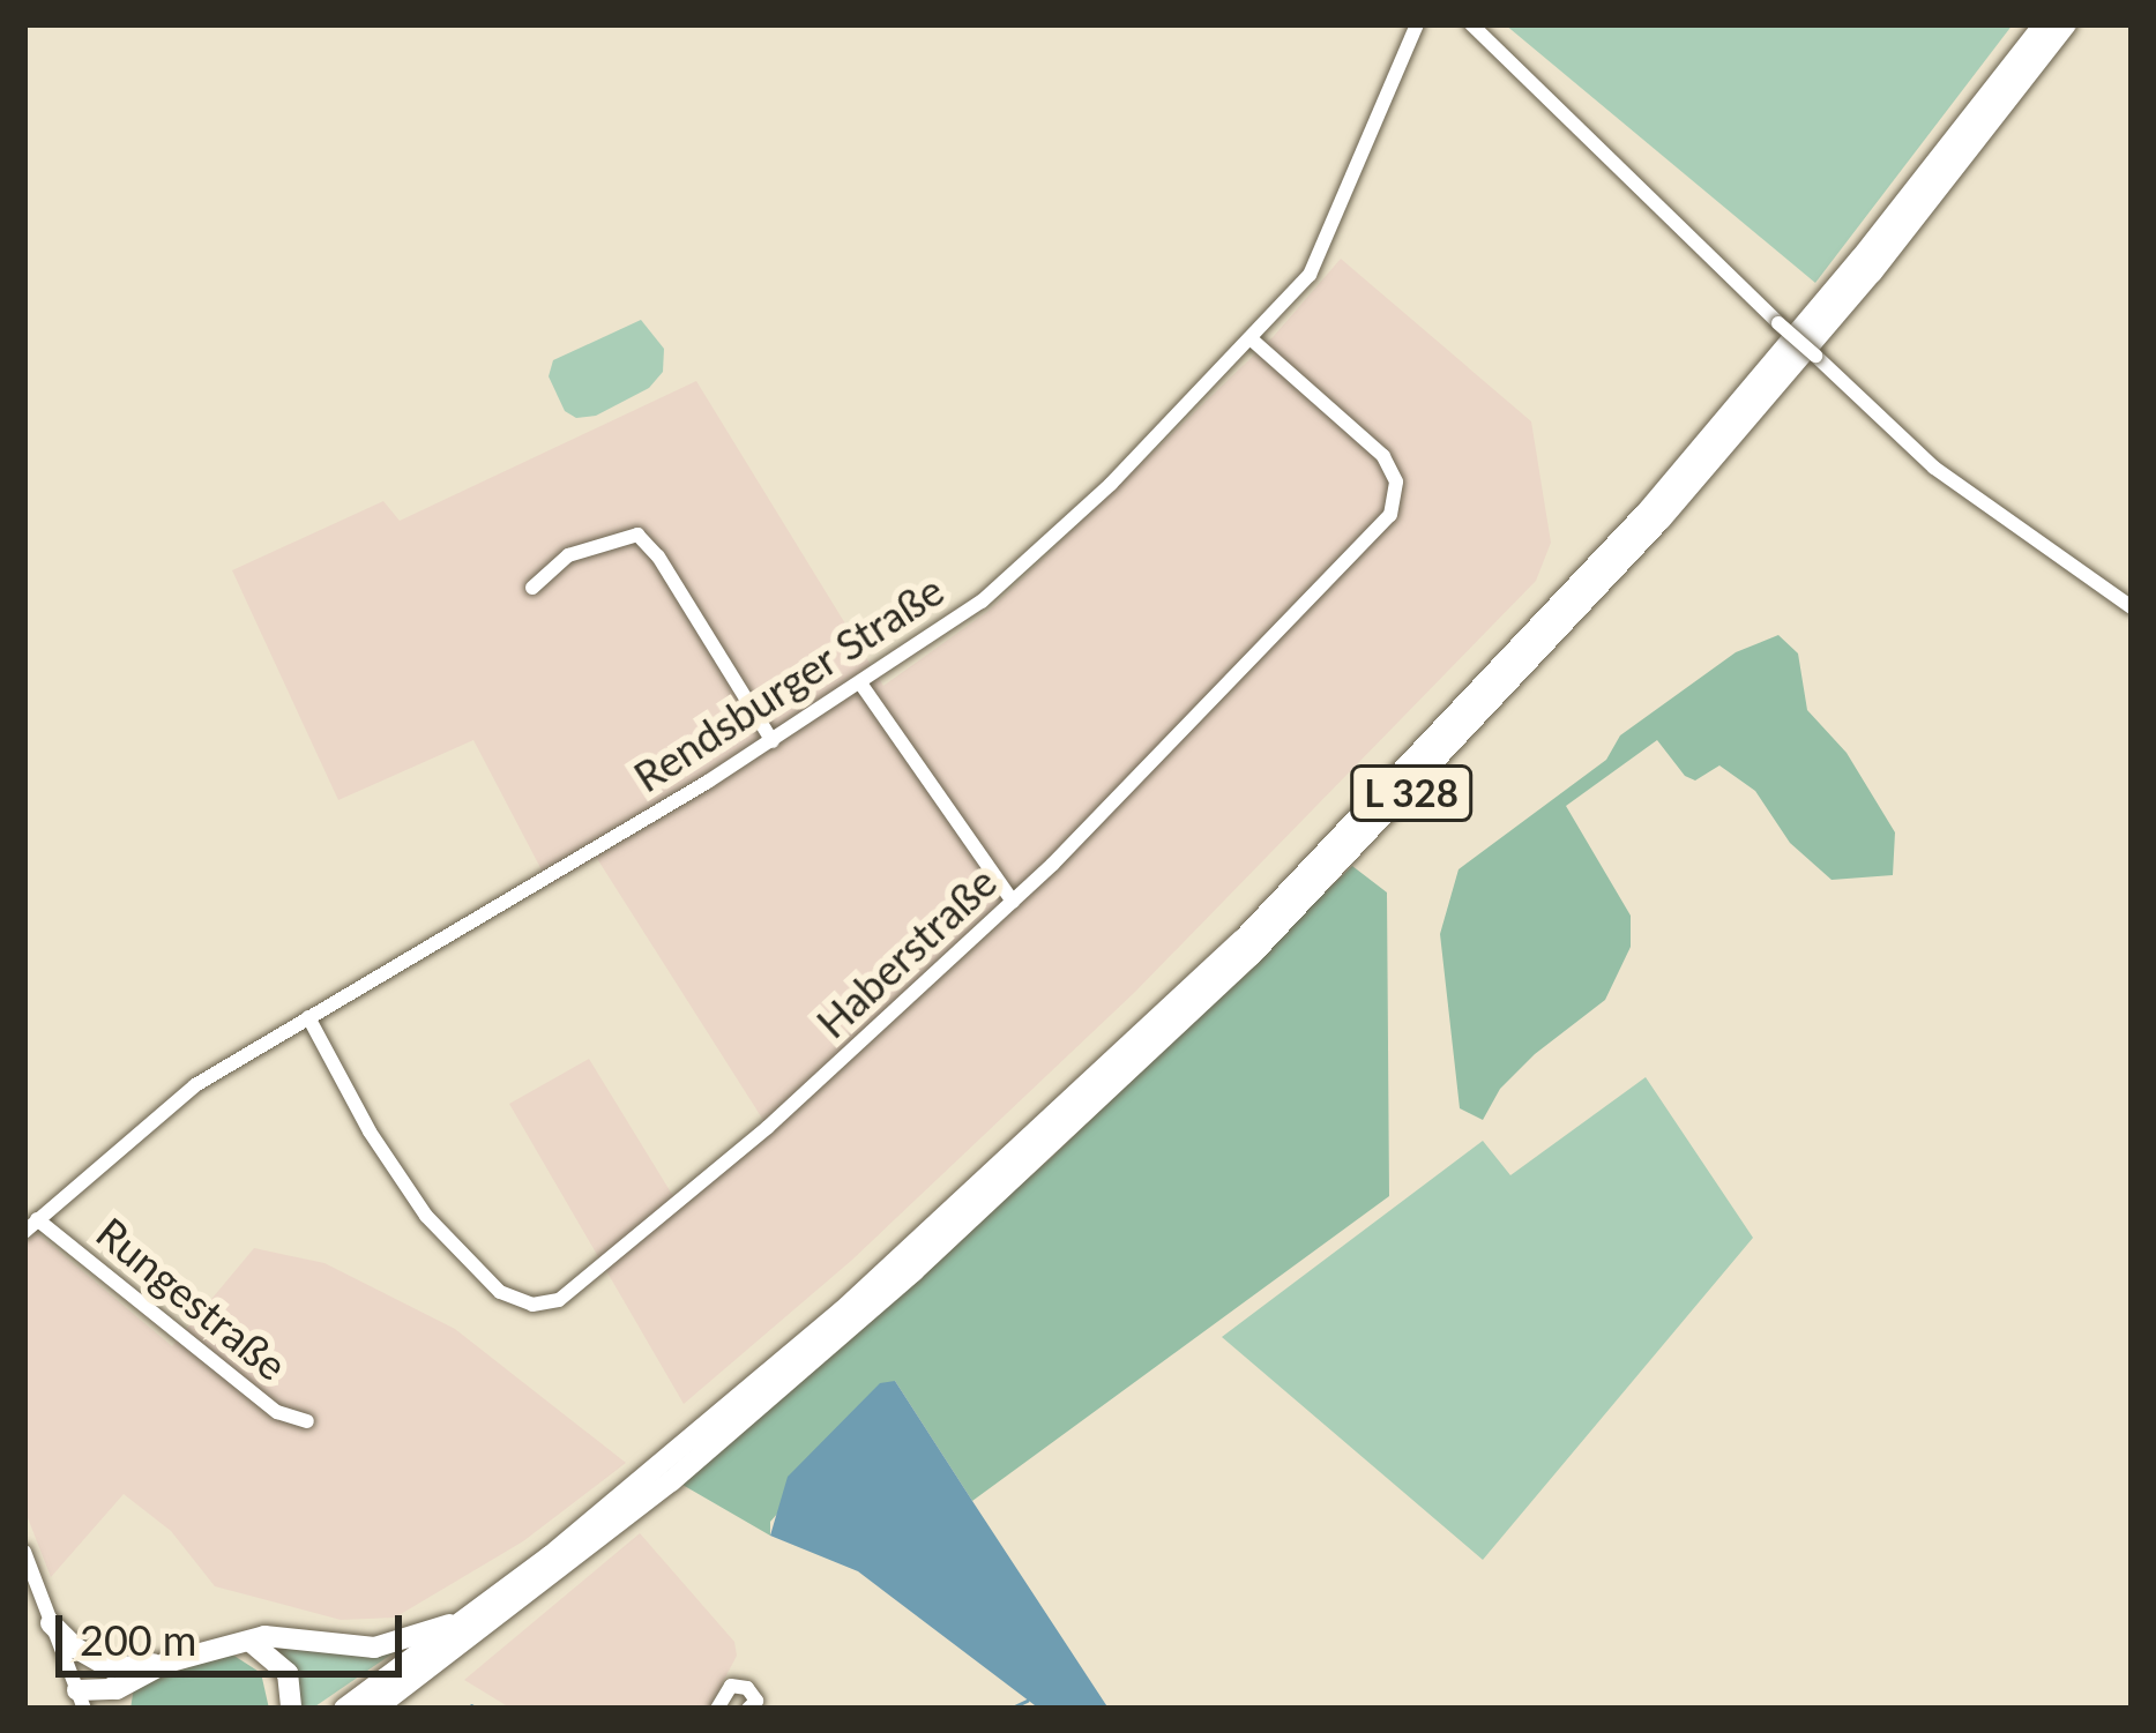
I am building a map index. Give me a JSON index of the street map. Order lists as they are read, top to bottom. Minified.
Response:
{"streets":{"highway":["L 328"],"street":["Rendsburger Straße","Haberstraße","Rungestraße"]},"crossings":[["Rendsburger Straße","Haberstraße"],["Rendsburger Straße","Rungestraße"]],"scale_bar":"200 m"}
